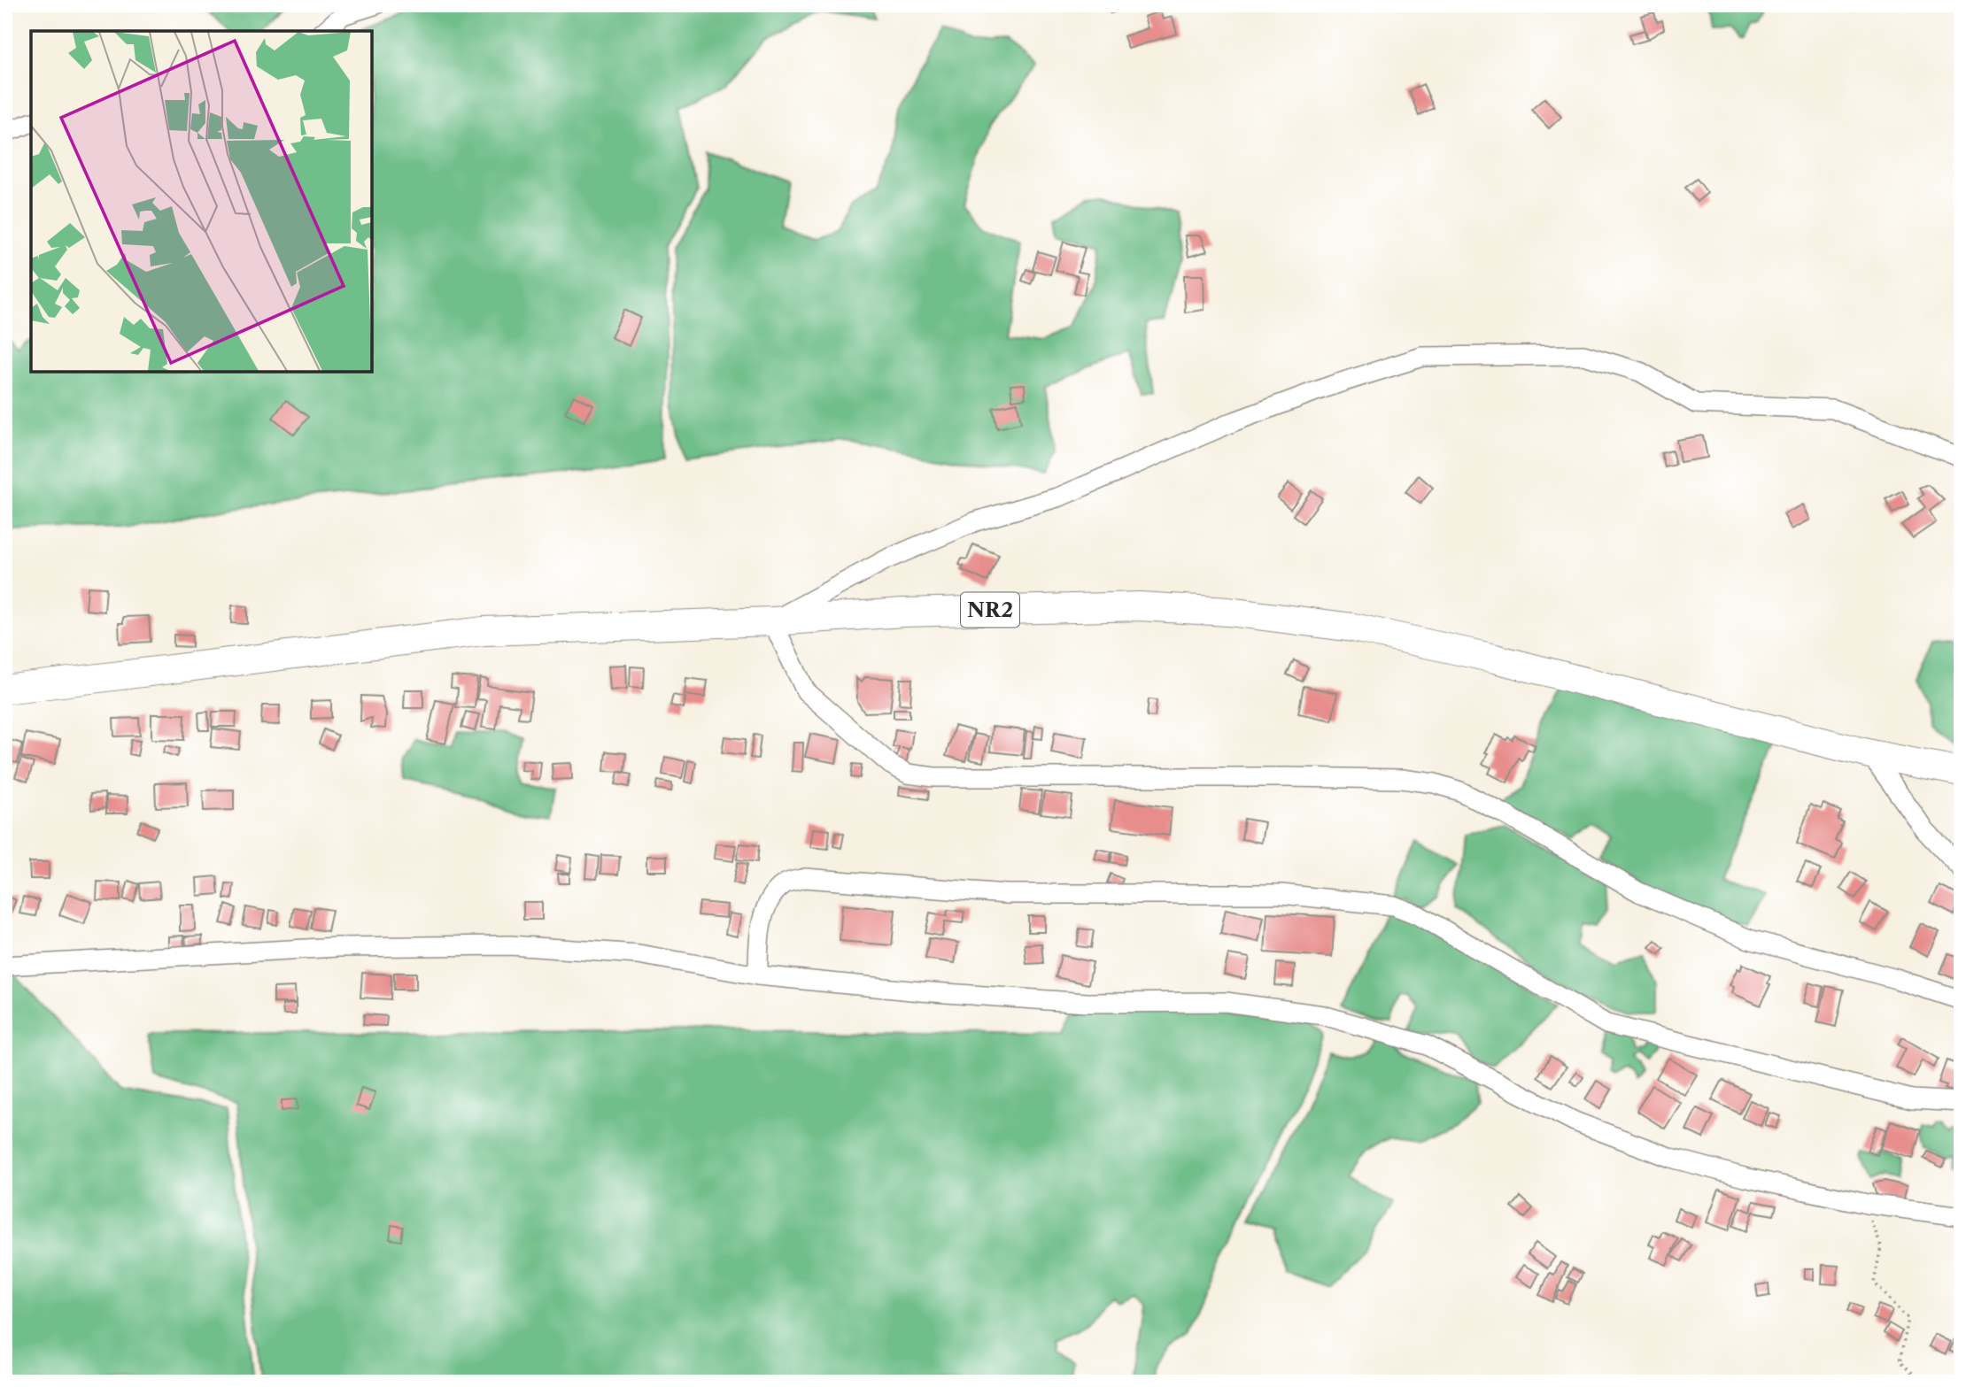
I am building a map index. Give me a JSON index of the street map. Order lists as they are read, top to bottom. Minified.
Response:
{"streets":{"highway":["NR2"]}}
